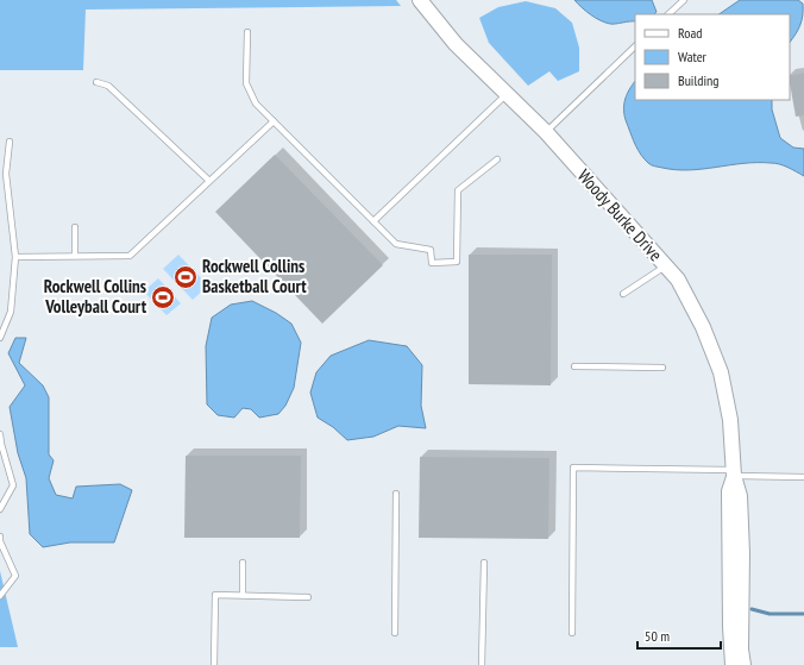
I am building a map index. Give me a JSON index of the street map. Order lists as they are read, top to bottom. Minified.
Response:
{"streets":{"street":["Woody Burke Drive"]},"places":{"sports":["Rockwell Collins Basketball Court","Rockwell Collins Volleyball Court"]},"legend":["Road","Water","Building"],"scale_bar":"50 m"}
